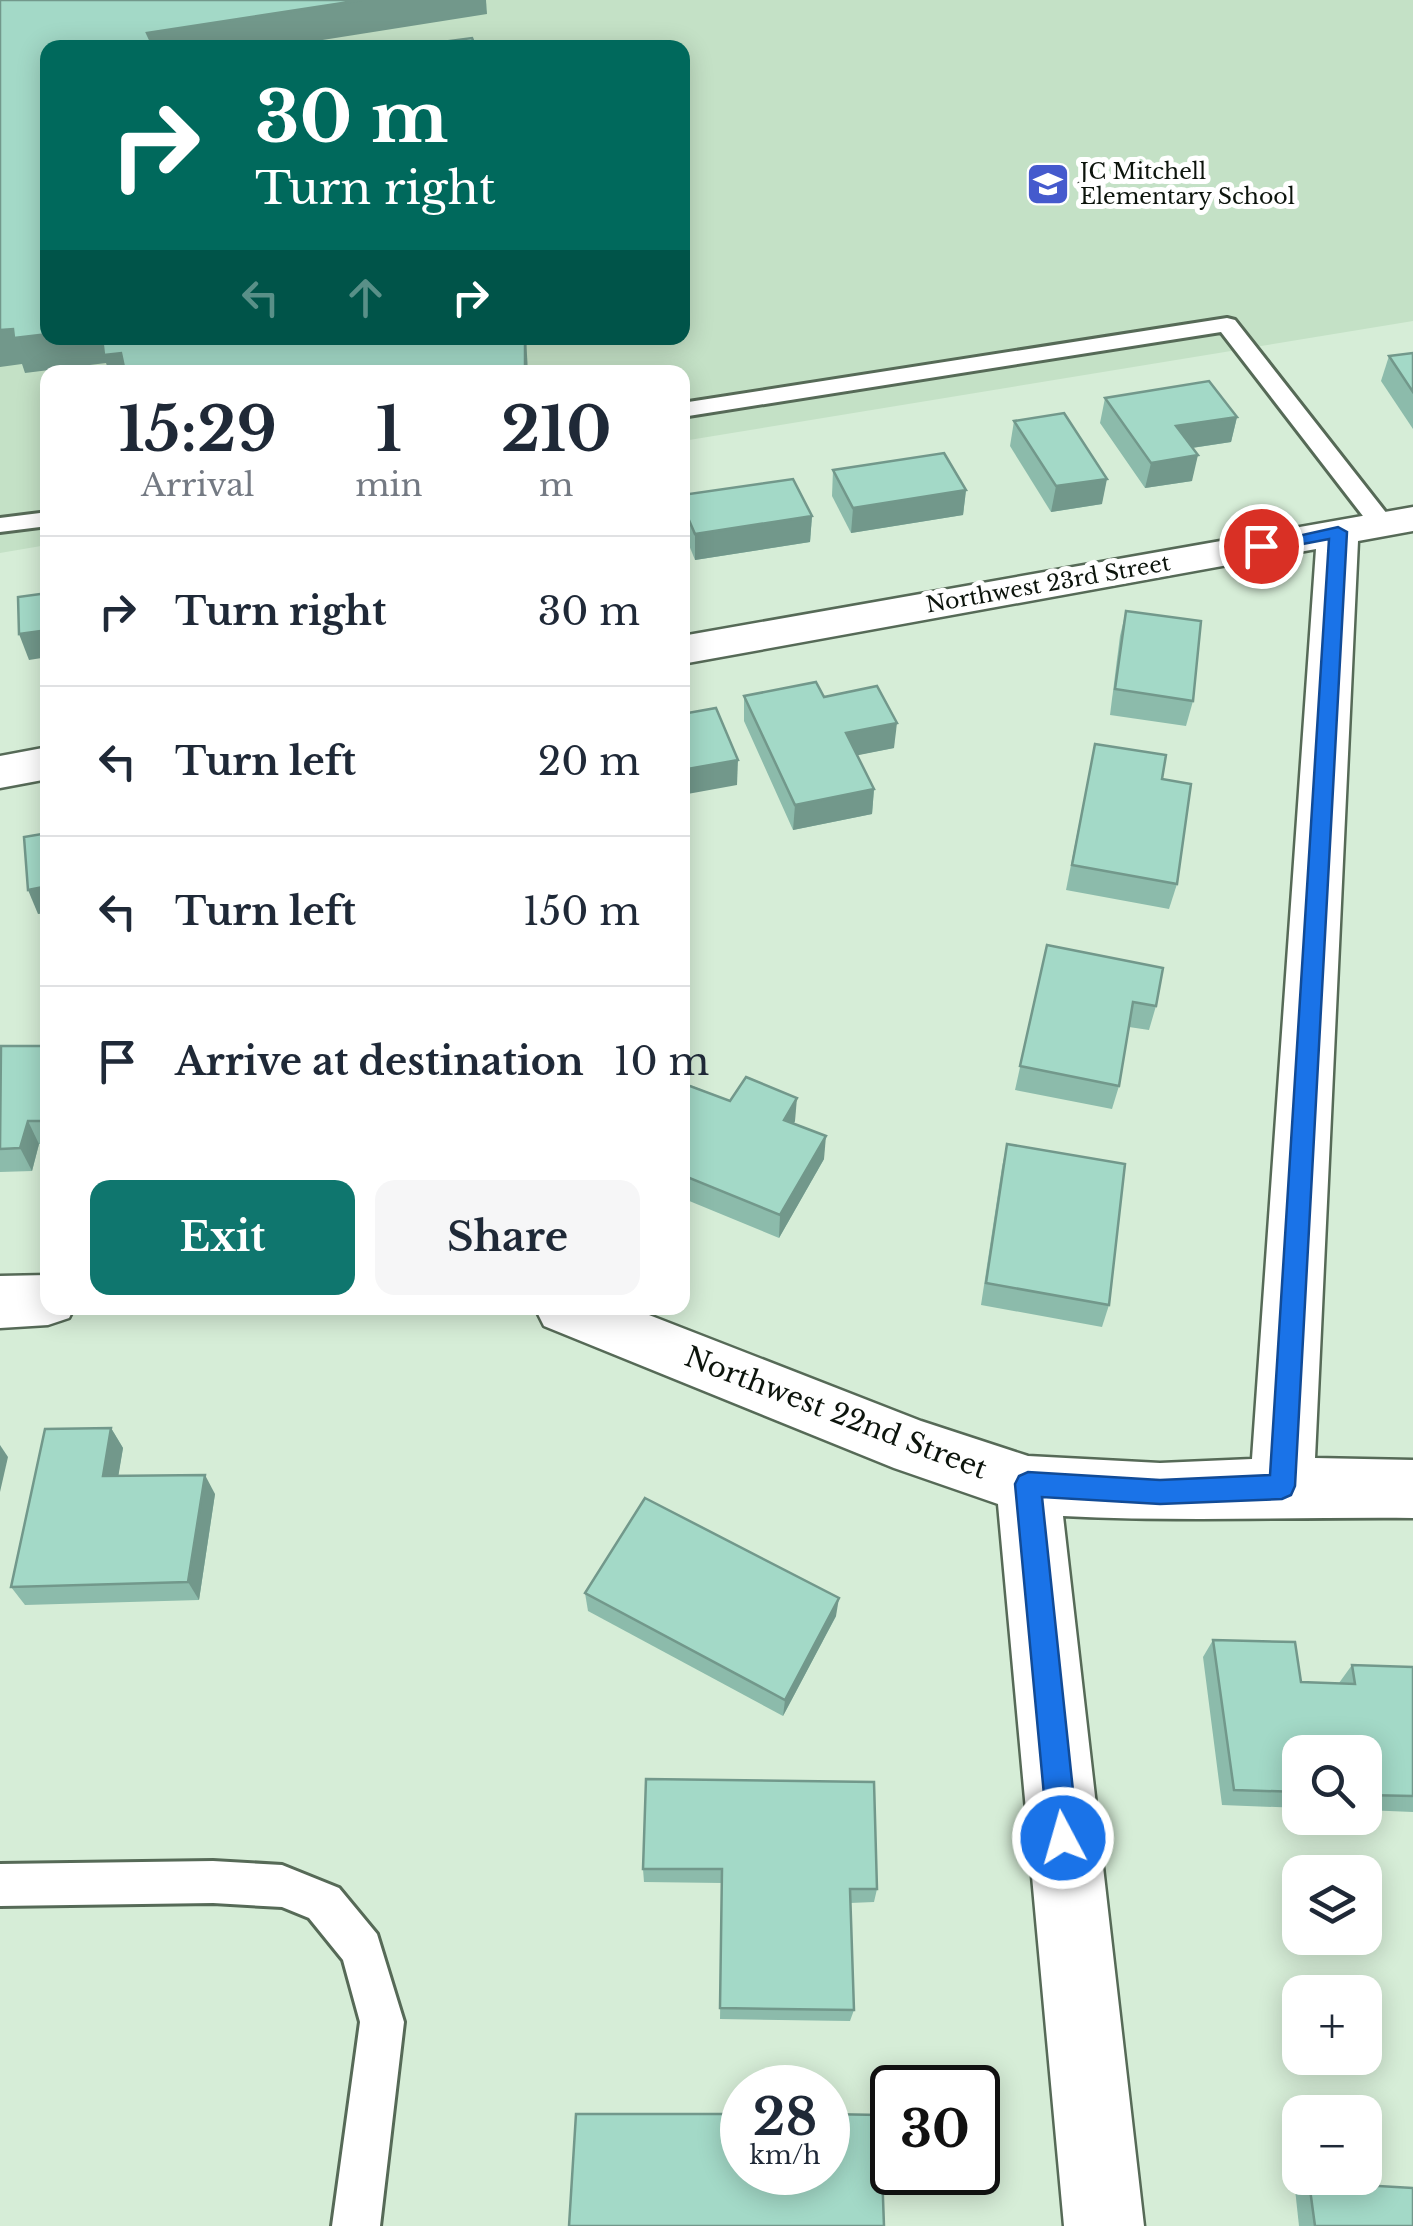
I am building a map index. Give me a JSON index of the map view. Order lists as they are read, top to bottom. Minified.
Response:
{"streets":{"street":["Northwest 23rd Street","Northwest 22nd Street"]},"places":{"school or university":["JC Mitchell Elementary School"]},"page":{"turn":["30 m","Turn right"],"eta":["15:29","Arrival","1","min","210","m"],"list":[{"name":"Turn right","value":"30 m"},{"name":"Turn left","value":"20 m"},{"name":"Turn left","value":"150 m"},{"name":"Arrive at destination","value":"10 m"}],"buttons":["Exit","Share"],"map_buttons":["+","−"],"speed":"28 km/h","limit":"30"}}
